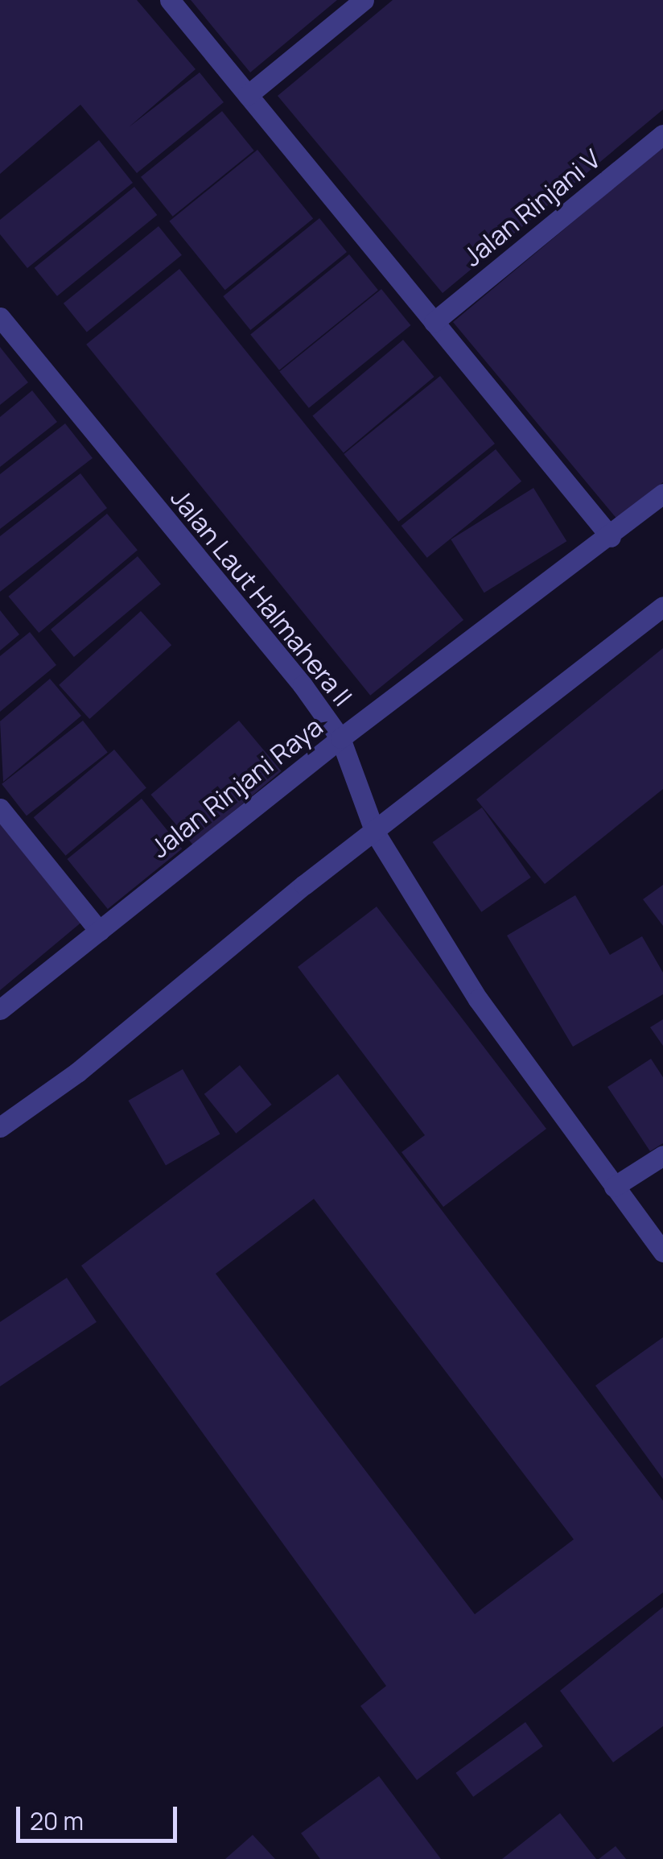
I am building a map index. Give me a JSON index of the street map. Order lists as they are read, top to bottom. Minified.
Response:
{"streets":{"street":["Jalan Rinjani V","Jalan Laut Halmahera II","Jalan Rinjani Raya"]},"crossings":[["Jalan Laut Halmahera II","Jalan Rinjani Raya"]],"scale_bar":"20 m"}
